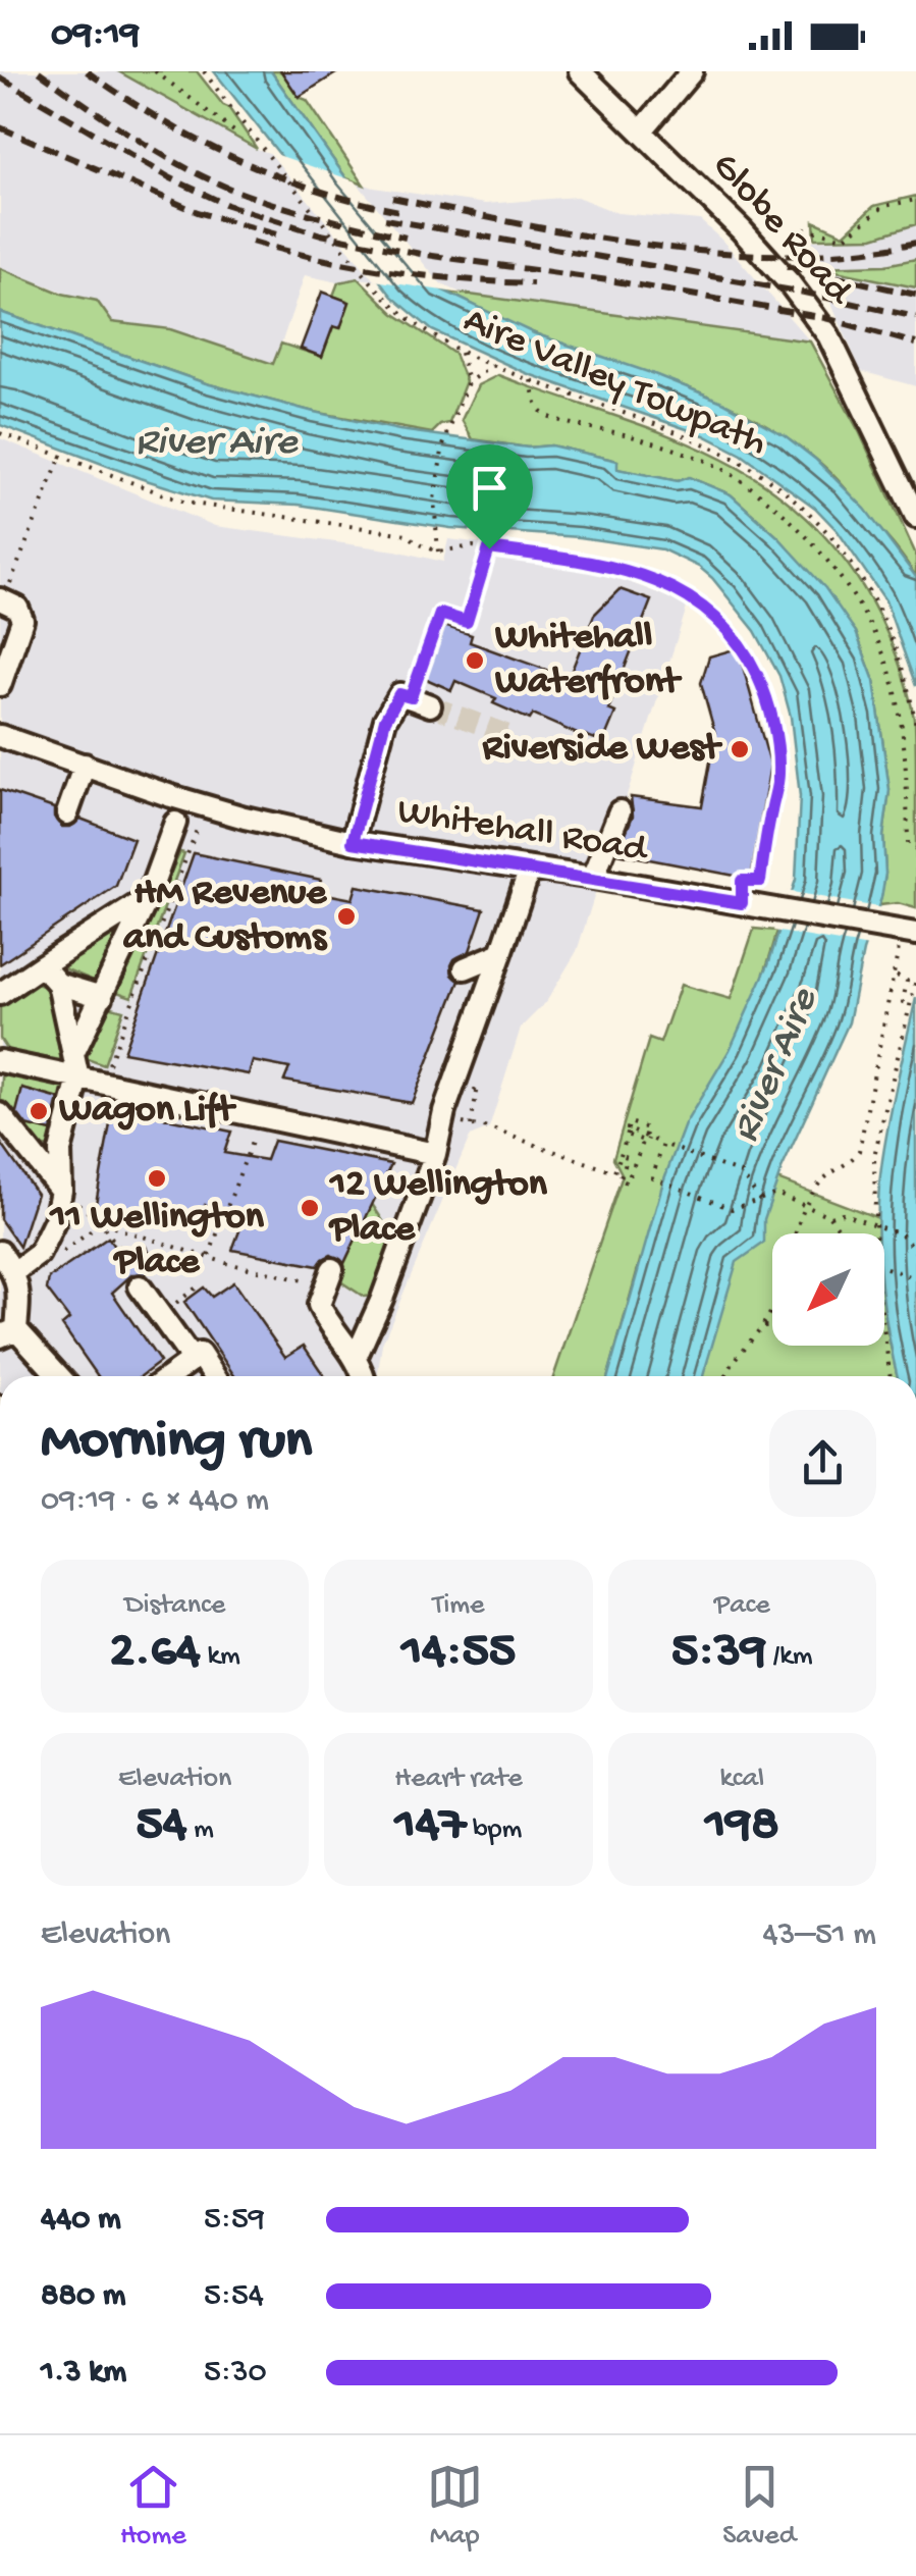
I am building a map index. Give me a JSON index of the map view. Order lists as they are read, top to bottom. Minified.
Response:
{"streets":{"street":["Globe Road","Whitehall Road"],"path":["Aire Valley Towpath"]},"water":["River Aire"],"places":["Whitehall Waterfront","Riverside West","HM Revenue and Customs","Wagon Lift","11 Wellington Place","12 Wellington Place"],"north":"bottom left","page":{"status":"09:19","heading":["Morning run","09:19 · 6 × 440 m"],"stats":[["Distance","2.64 km"],["Time","14:55"],["Pace","5:39 /km"],["Elevation","54 m"],["Heart rate","147 bpm"],["kcal","198"]],"chart":["Elevation","43–51 m"],"list":[{"name":"440 m","note":"5:59"},{"name":"880 m","note":"5:54"},{"name":"1.3 km","note":"5:30"}],"tabs":["Home","Map","Saved"]}}
